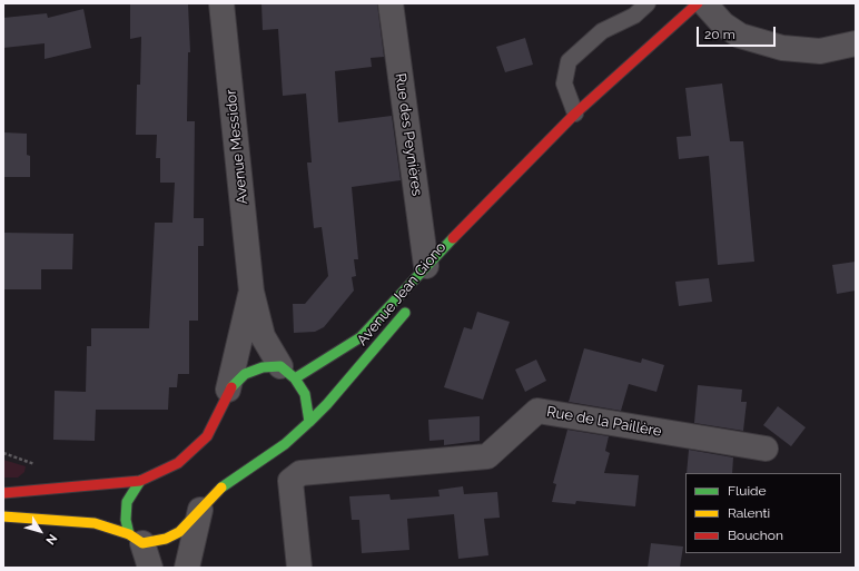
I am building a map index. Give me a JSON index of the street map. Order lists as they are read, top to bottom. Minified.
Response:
{"streets":{"street":["Rue des Peynières","Avenue Messidor","Avenue Jean Giono","Rue de la Paillère"]},"crossings":[["Rue des Peynières","Avenue Jean Giono"],["Avenue Messidor","Avenue Jean Giono"]],"legend":["Fluide","Ralenti","Bouchon"],"scale_bar":"20 m","north":"bottom right"}
